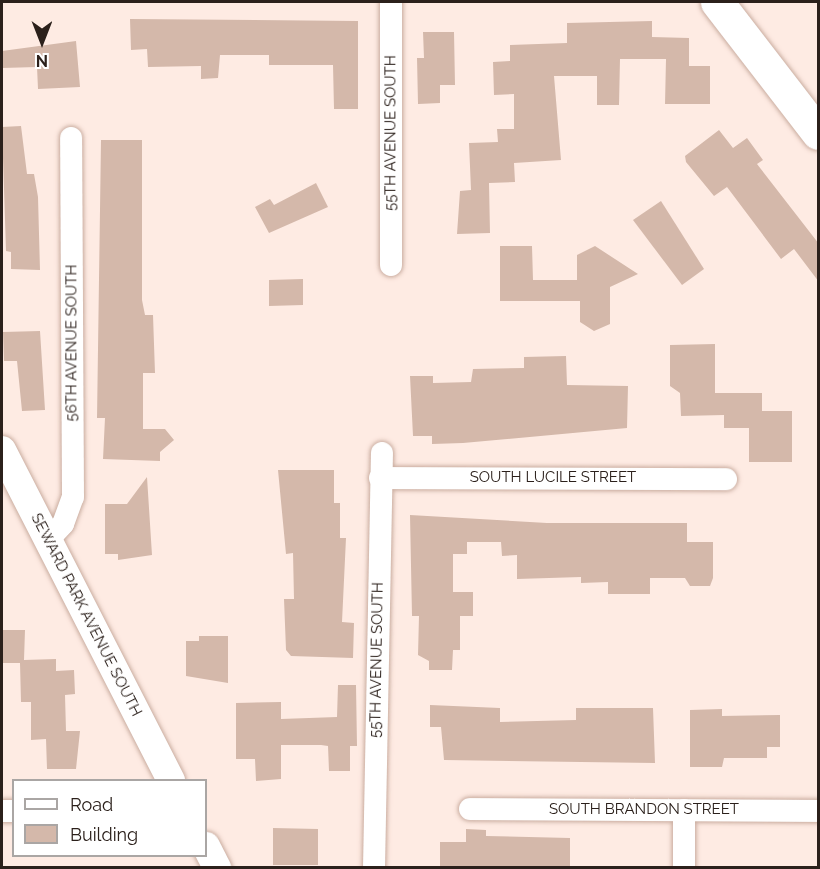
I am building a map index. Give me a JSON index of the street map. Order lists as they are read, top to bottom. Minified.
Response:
{"streets":{"street":["55TH AVENUE SOUTH","56TH AVENUE SOUTH","SOUTH LUCILE STREET","SEWARD PARK AVENUE SOUTH","SOUTH BRANDON STREET"]},"crossings":[["55TH AVENUE SOUTH","SOUTH LUCILE STREET"],["56TH AVENUE SOUTH","SEWARD PARK AVENUE SOUTH"]],"legend":["Road","Building"],"north":"bottom"}
